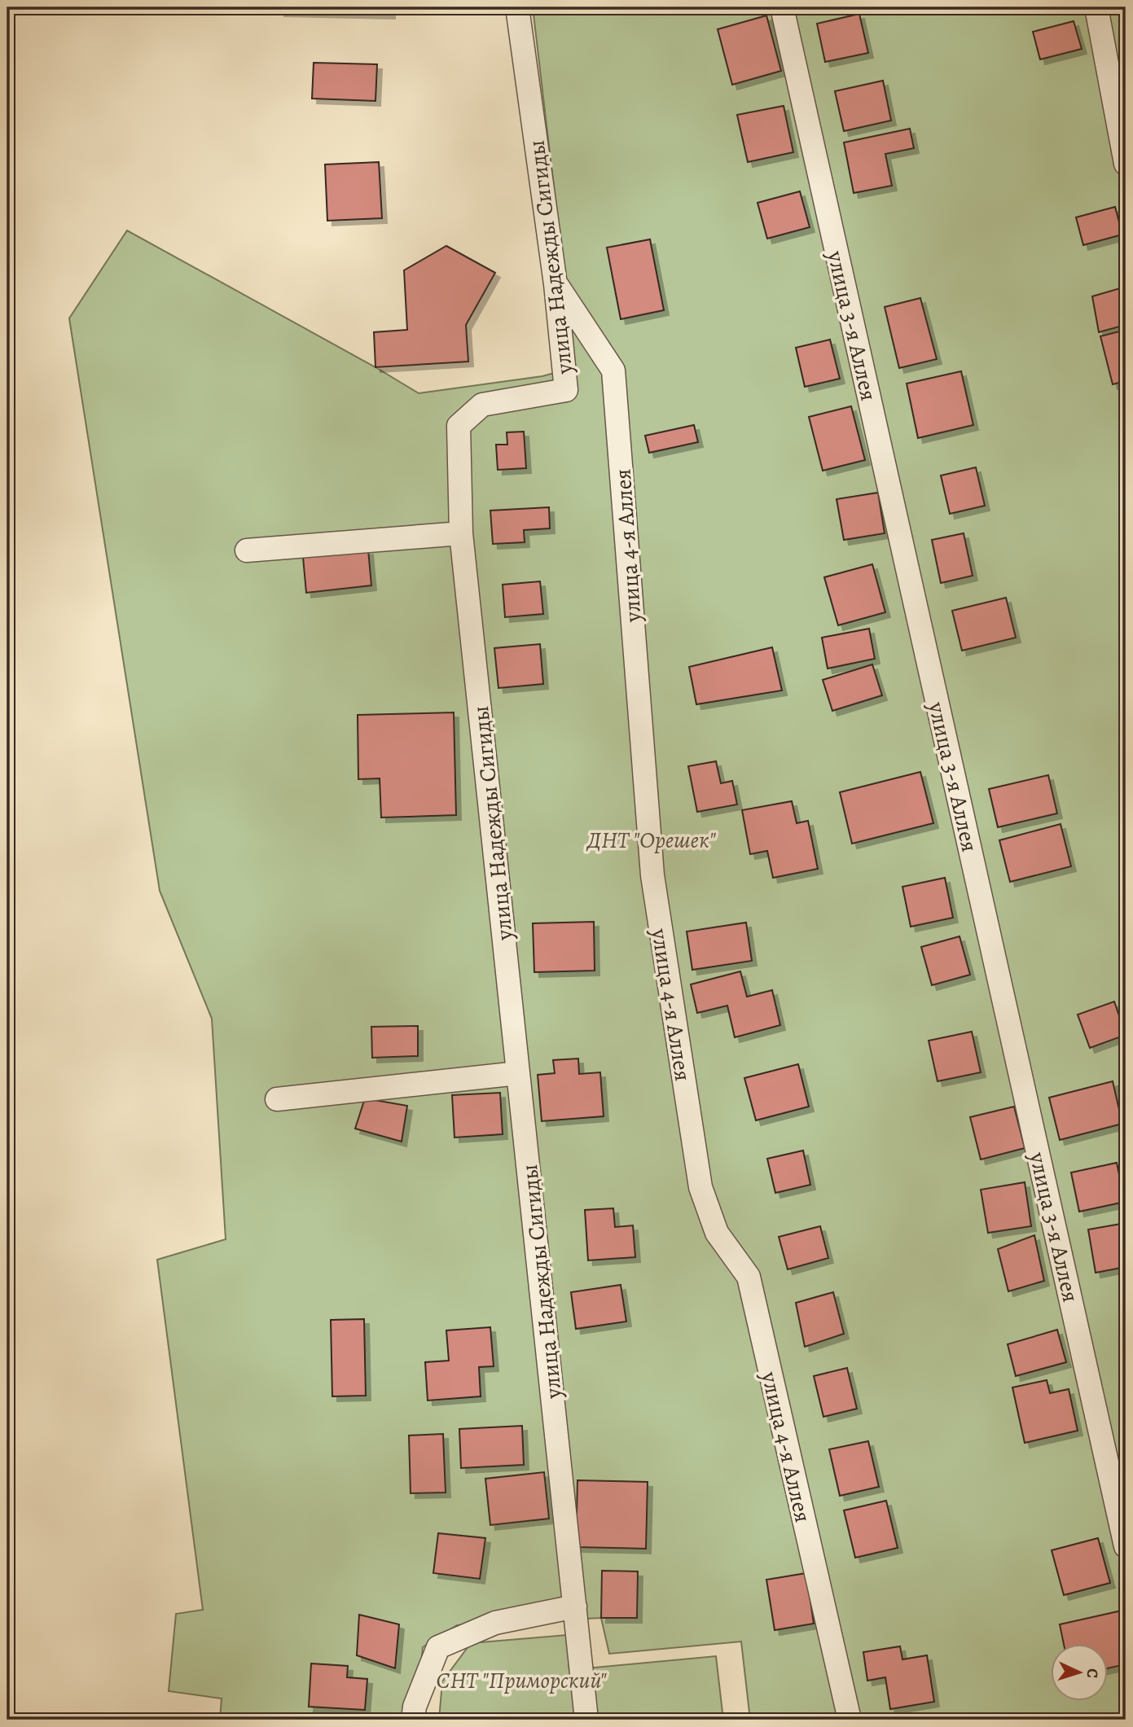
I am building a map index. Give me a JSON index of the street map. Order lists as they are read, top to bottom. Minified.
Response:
{"streets":{"street":["улица Надежды Сигиды","улица 3-я Аллея","улица 4-я Аллея"]},"crossings":[["улица Надежды Сигиды","улица 4-я Аллея"]],"parks":["ДНТ \"Орешек\"","СНТ \"Приморский\""],"north":"right"}
